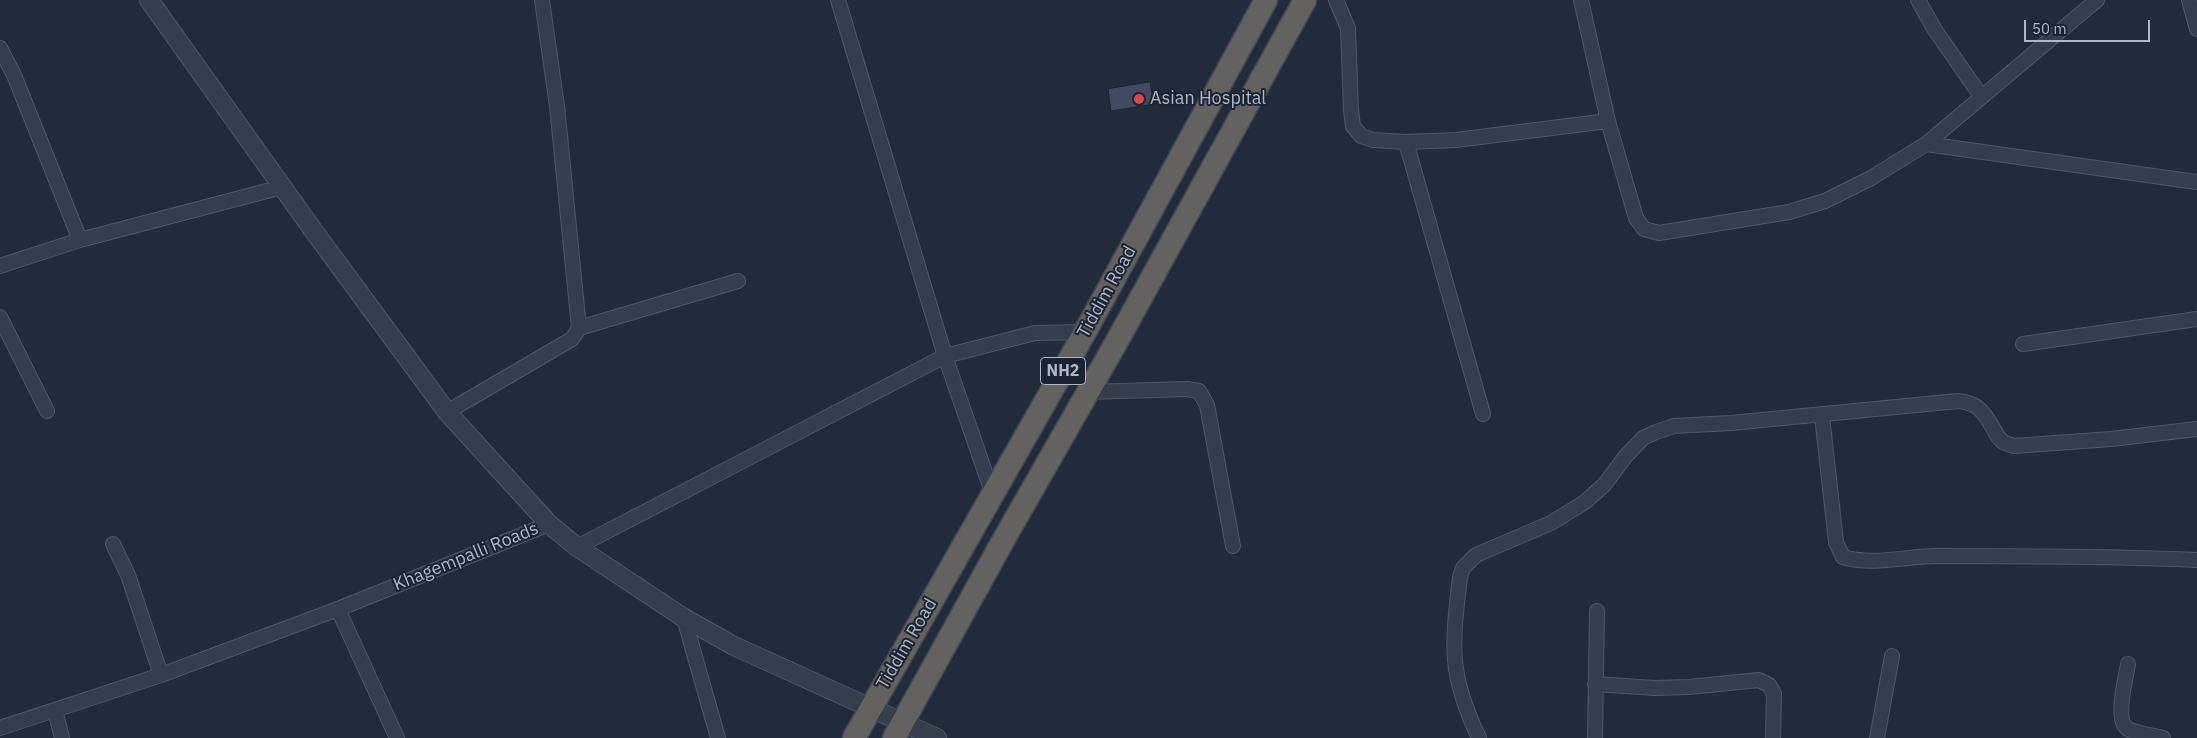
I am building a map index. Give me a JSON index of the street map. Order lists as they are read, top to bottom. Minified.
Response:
{"streets":{"highway":["Tiddim Road","NH2"],"street":["Khagempalli Roads"]},"crossings":[["Tiddim Road","Khagempalli Roads"]],"places":["Asian Hospital"],"scale_bar":"50 m"}
